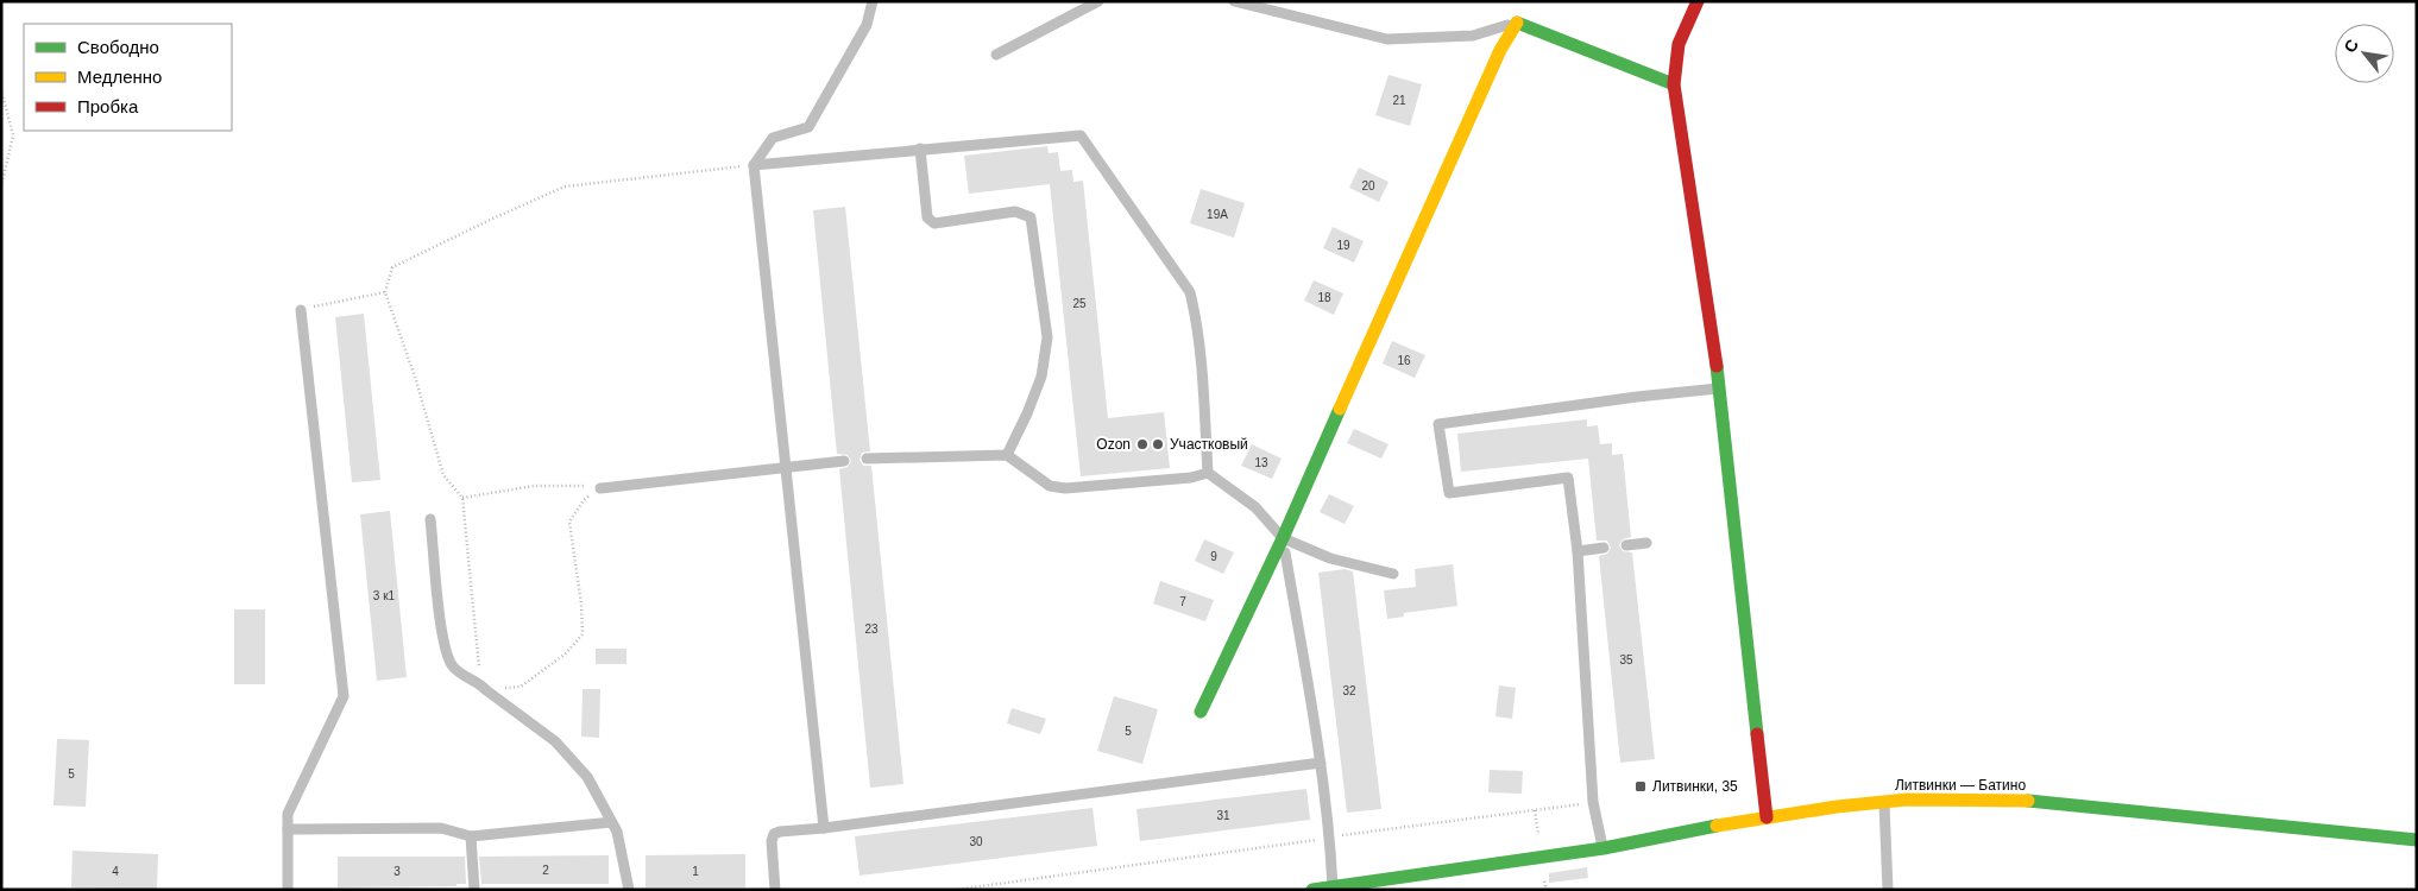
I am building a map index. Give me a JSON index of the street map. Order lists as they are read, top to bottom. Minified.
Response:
{"streets":{"street":["Литвинки — Батино"]},"places":{"other":["Ozon","Участковый"],"transit":["Литвинки, 35"]},"house_numbers":["21","20","19А","19","18","25","16","13","9","3 к1","7","23","35","32","5","5","31","30","2","4","3","1"],"legend":["Свободно","Медленно","Пробка"],"north":"top left"}
